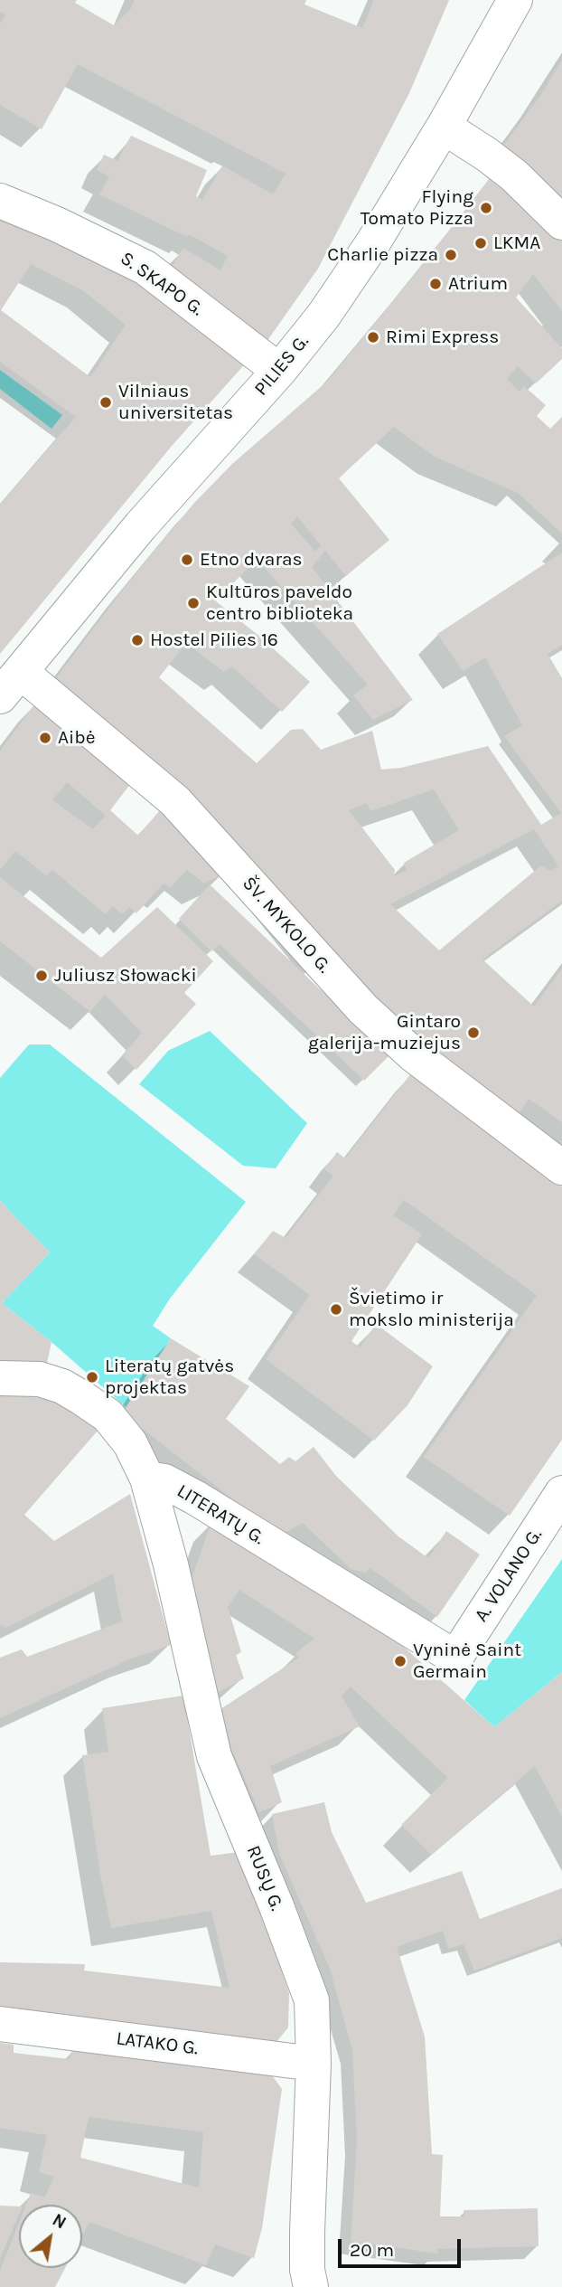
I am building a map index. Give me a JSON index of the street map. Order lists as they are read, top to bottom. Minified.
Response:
{"streets":{"street":["S. SKAPO G.","PILIES G.","ŠV. MYKOLO G.","LITERATŲ G.","A. VOLANO G.","RUSŲ G.","LATAKO G."]},"crossings":[["S. SKAPO G.","PILIES G."],["PILIES G.","ŠV. MYKOLO G."],["LITERATŲ G.","A. VOLANO G."],["LITERATŲ G.","RUSŲ G."],["RUSŲ G.","LATAKO G."]],"places":["Flying Tomato Pizza","LKMA","Charlie pizza","Atrium","Rimi Express","Vilniaus universitetas","Etno dvaras","Kultūros paveldo centro biblioteka","Hostel Pilies 16","Aibė","Juliusz Słowacki","Gintaro galerija-muziejus","Švietimo ir mokslo ministerija","Literatų gatvės projektas","Vyninė Saint Germain"],"scale_bar":"20 m","north":"top right"}
